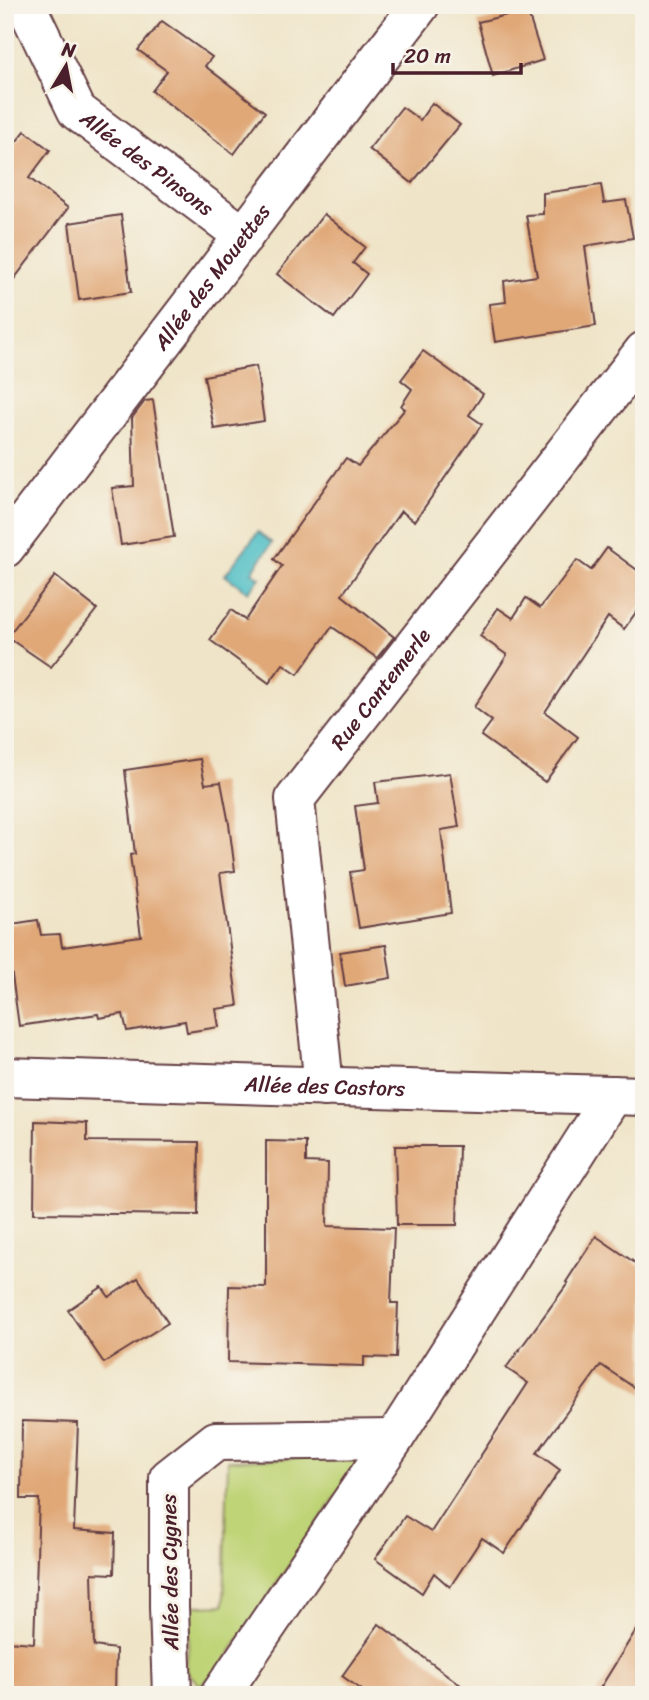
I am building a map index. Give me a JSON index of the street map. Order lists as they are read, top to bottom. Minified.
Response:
{"streets":{"street":["Allée des Pinsons","Allée des Mouettes","Rue Cantemerle","Allée des Castors","Allée des Cygnes"]},"crossings":[["Allée des Pinsons","Allée des Mouettes"],["Rue Cantemerle","Allée des Castors"]],"scale_bar":"20 m","north":"top"}
